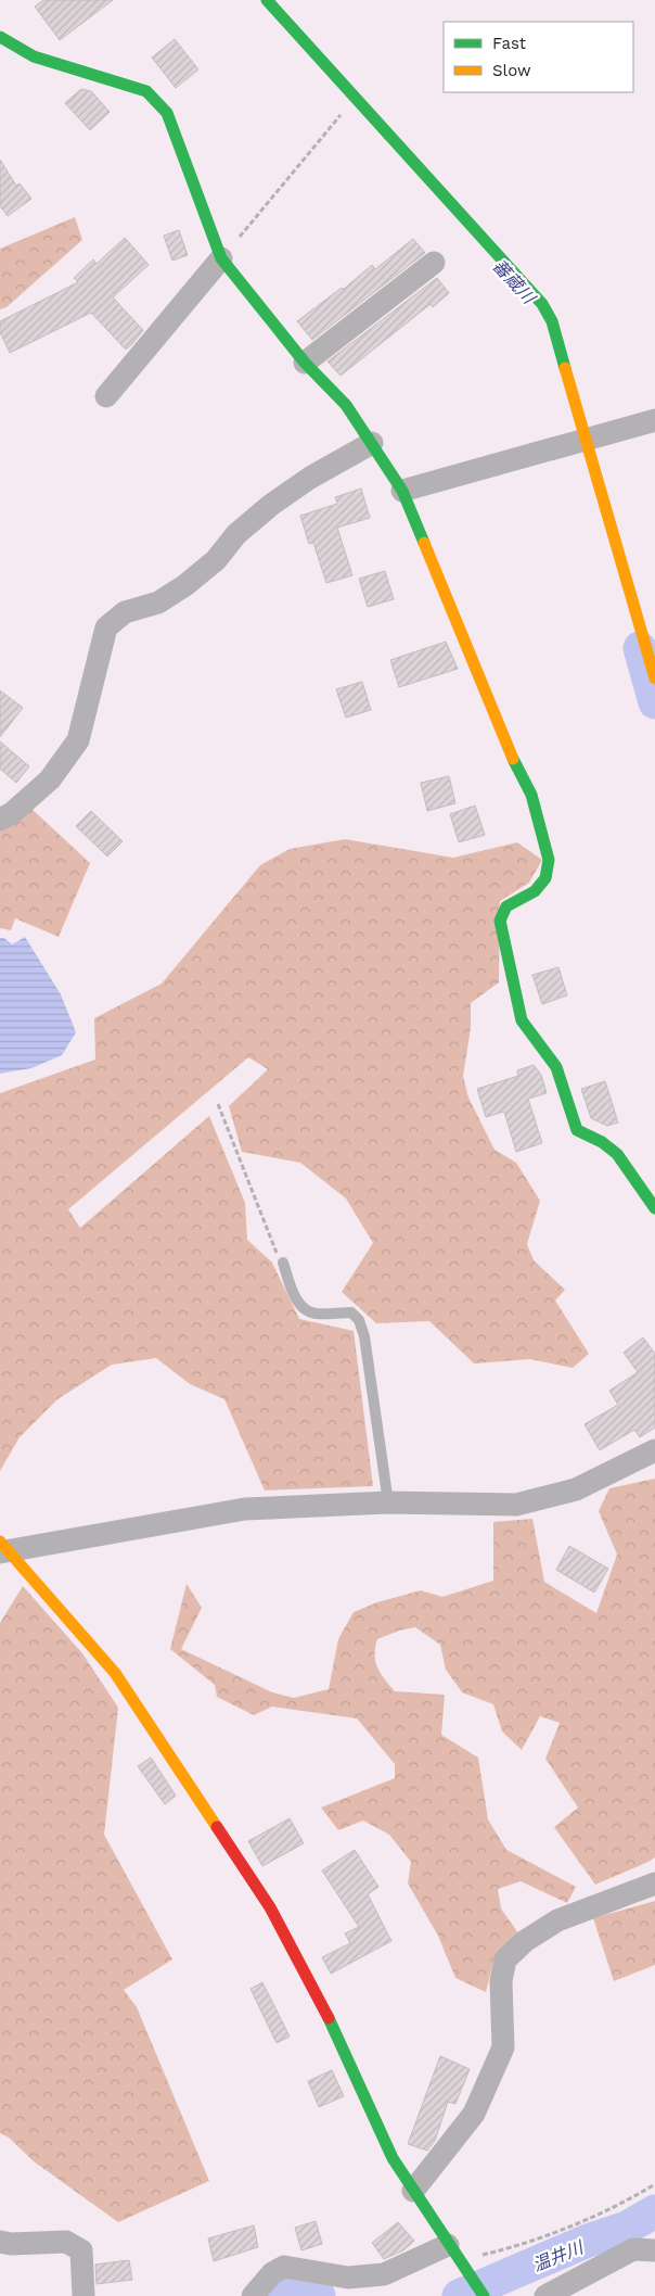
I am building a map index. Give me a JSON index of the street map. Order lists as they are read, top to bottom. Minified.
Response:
{"water":["蕃蔵川","温井川"],"legend":["Fast","Slow"]}
